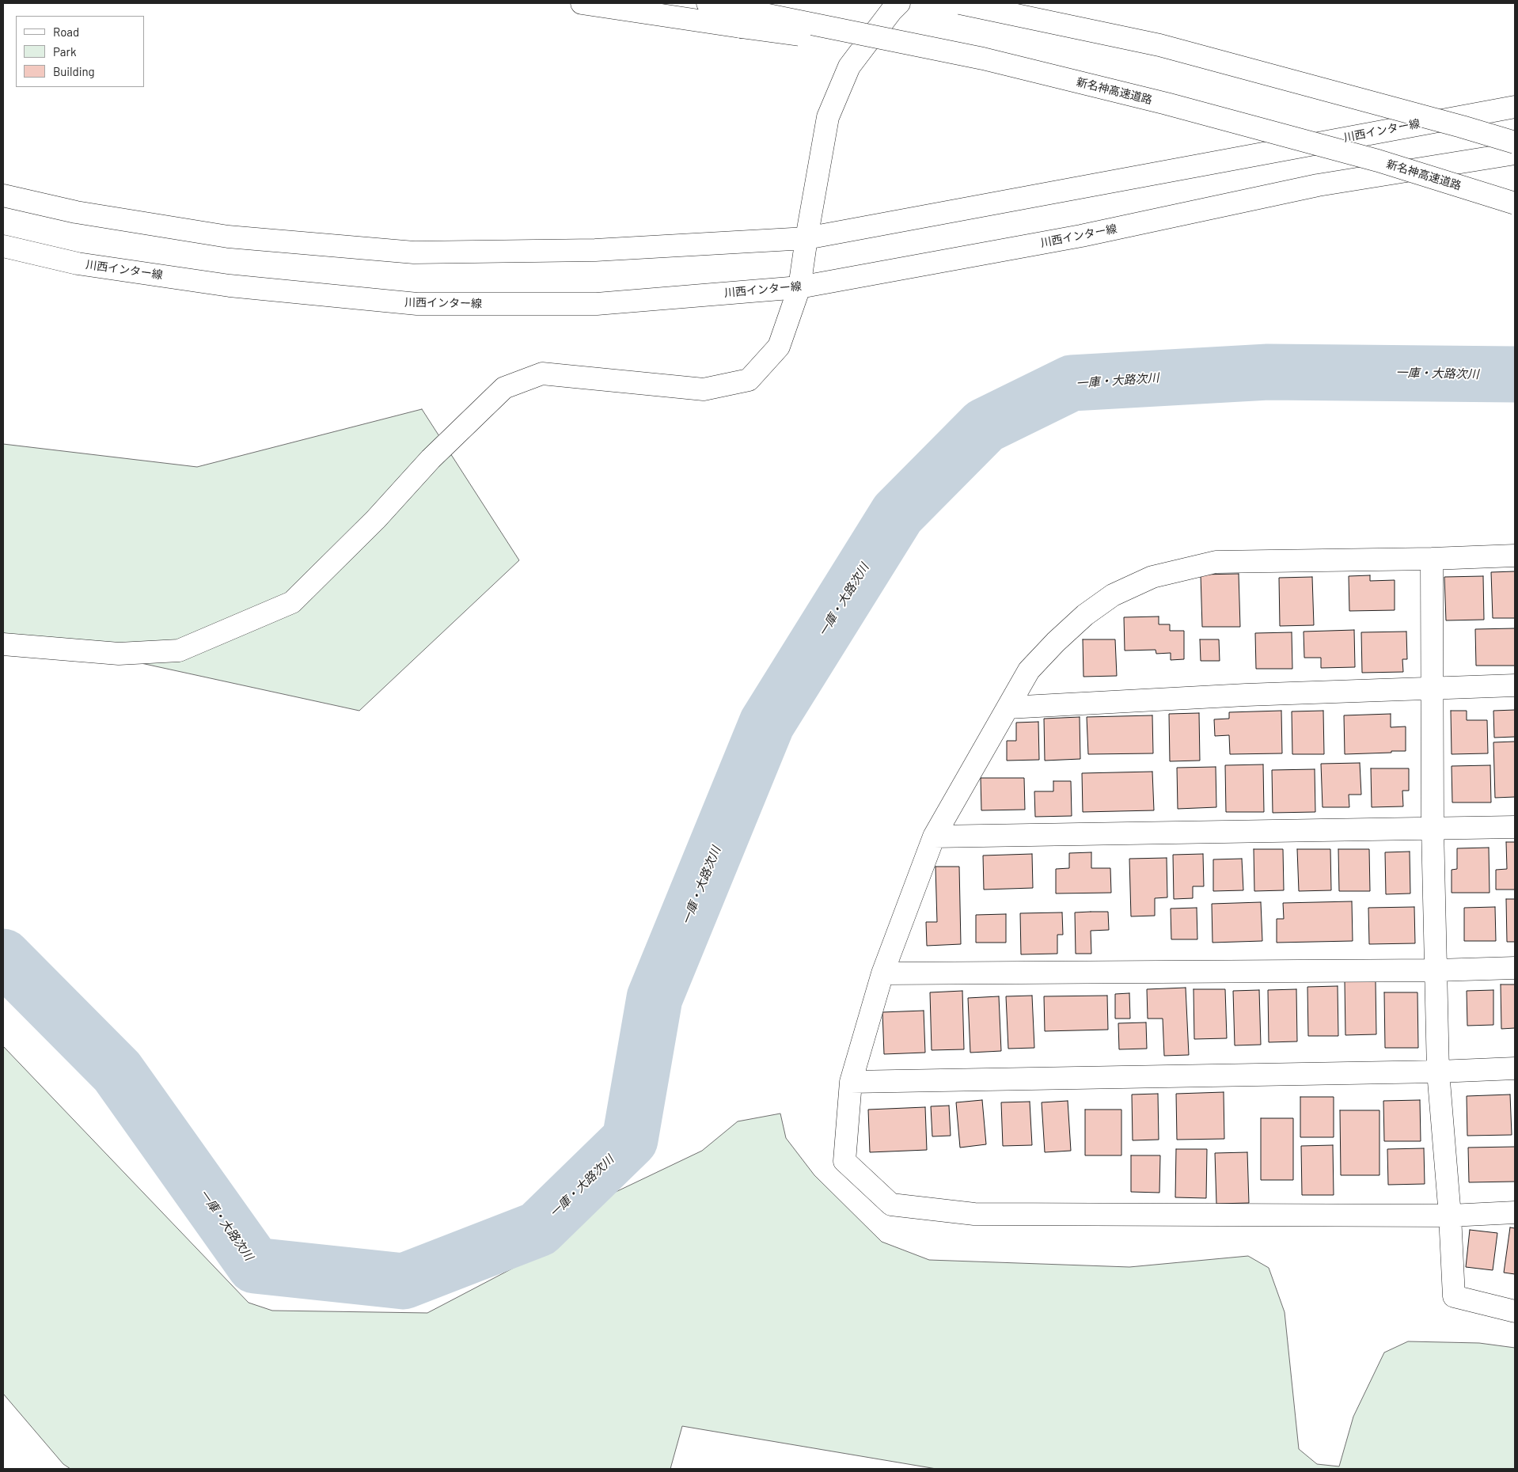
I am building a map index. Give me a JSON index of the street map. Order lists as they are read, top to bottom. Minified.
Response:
{"streets":{"main road":["新名神高速道路","川西インター線"]},"water":["一庫・大路次川"],"legend":["Road","Park","Building"]}
